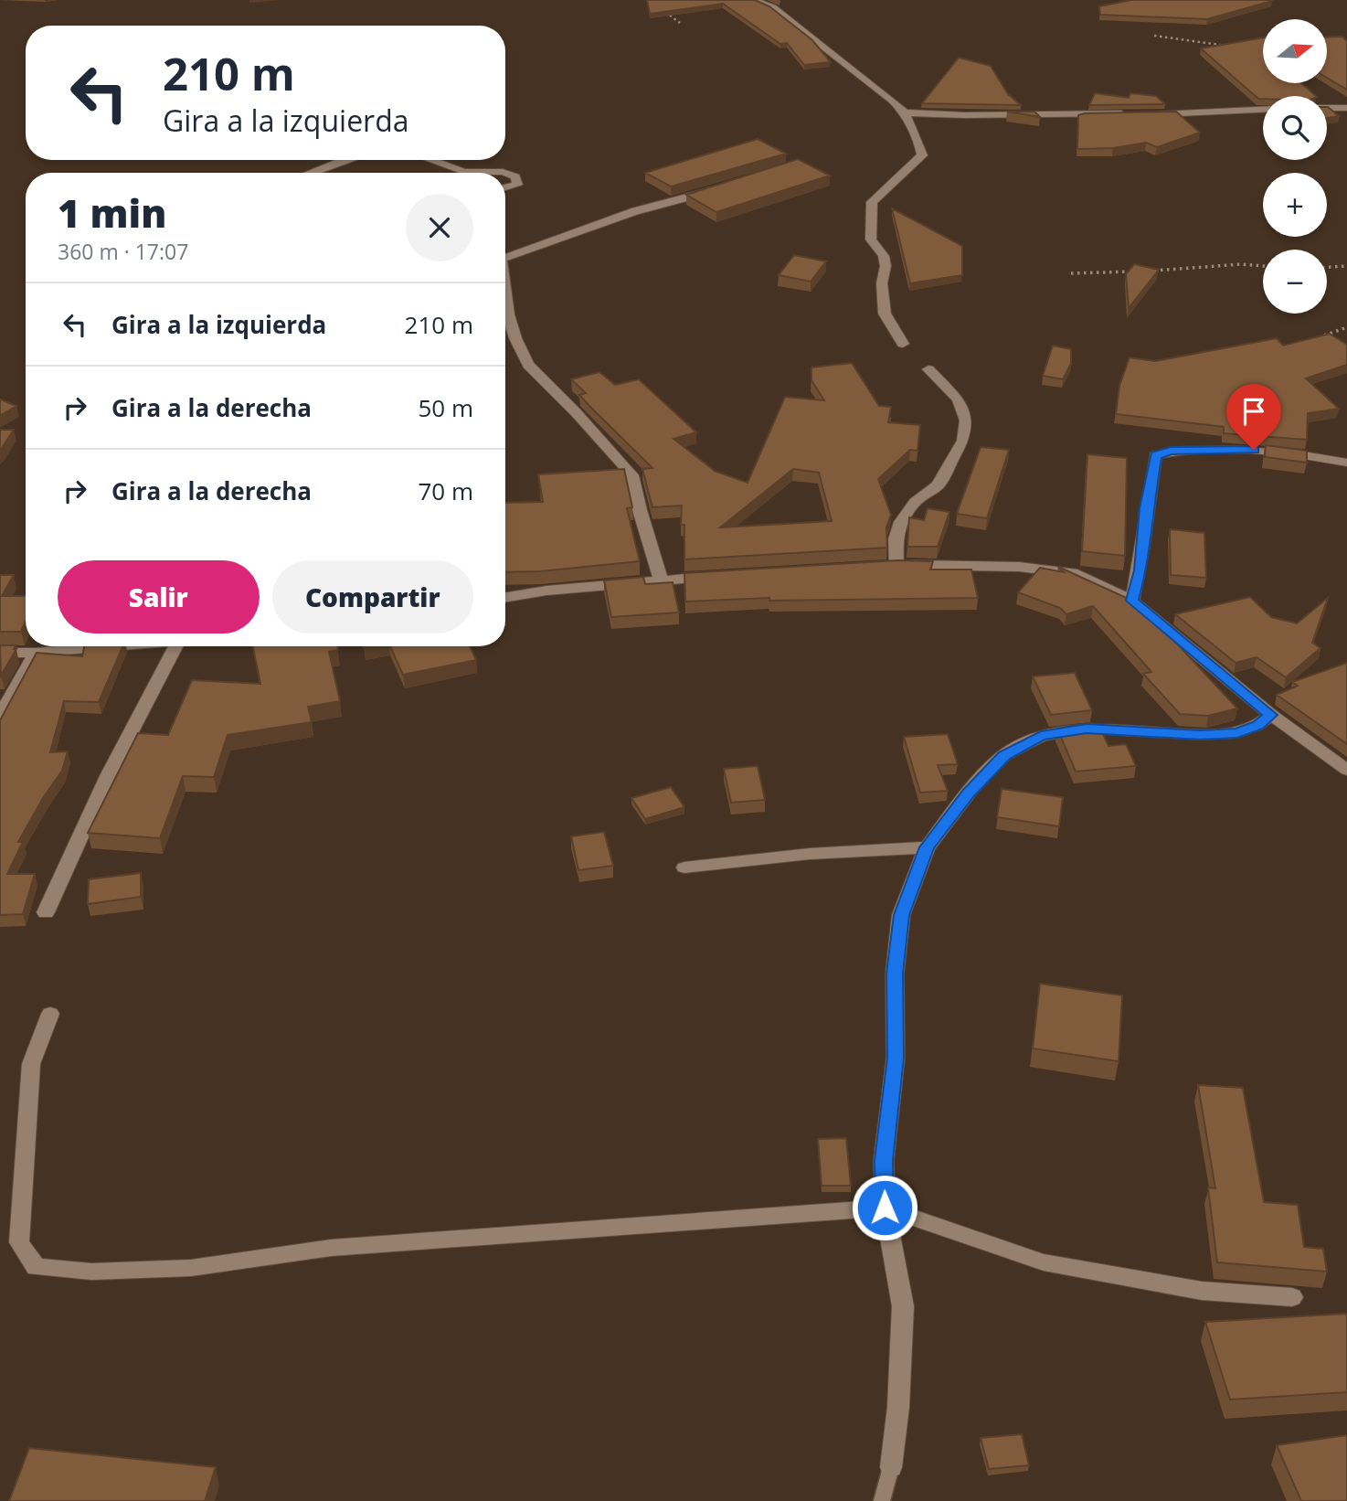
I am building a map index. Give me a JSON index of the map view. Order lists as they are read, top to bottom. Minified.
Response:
{"north":"right","page":{"map_buttons":["+","−"],"turn":["210 m","Gira a la izquierda"],"heading":["1 min","360 m · 17:07"],"list":[{"name":"Gira a la izquierda","value":"210 m"},{"name":"Gira a la derecha","value":"50 m"},{"name":"Gira a la derecha","value":"70 m"}],"buttons":["Salir","Compartir"]}}
